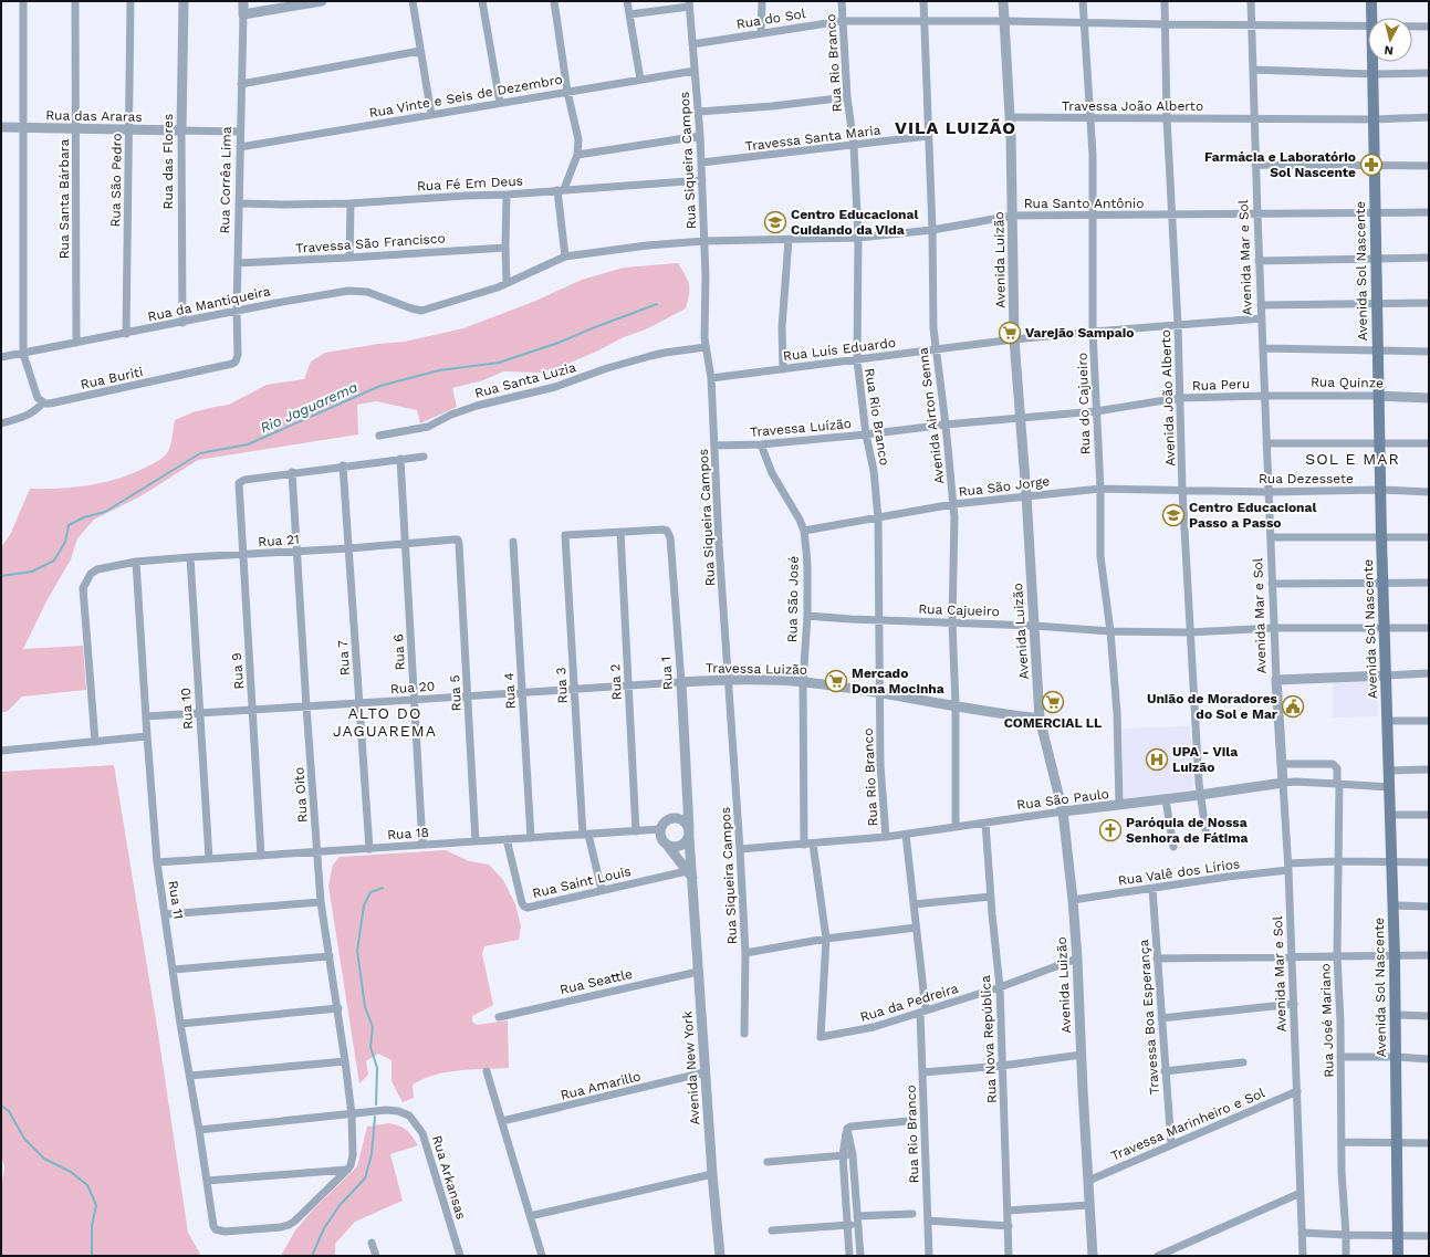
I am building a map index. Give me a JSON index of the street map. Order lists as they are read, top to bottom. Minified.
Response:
{"streets":{"main road":["Avenida Sol Nascente"],"street":["Rua do Sol","Rua Rio Branco","Rua Vinte e Seis de Dezembro","Travessa João Alberto","Rua das Araras","Travessa Santa Maria","Rua Siqueira Campos","Rua das Flores","Rua São Pedro","Rua Corrêa Lima","Rua Fé Em Deus","Rua Santa Bárbara","Rua Santo Antônio","Travessa São Francisco","Avenida Mar e Sol","Avenida Luizão","Rua da Mantiqueira","Rua Luís Eduardo","Rua Buriti","Rua Santa Luzia","Rua Quinze","Rua Peru","Avenida João Alberto","Rua do Cajueiro","Avenida Airton Senna","Travessa Luízão","Rua Dezessete","Rua São Jorge","Rua 21","Rua São José","Rua Cajueiro","Rua 6","Rua 7","Travessa Luizão","Rua 9","Rua 1","Rua 2","Rua 3","Rua 20","Rua 4","Rua 5","Rua 10","Rua Oito","Rua São Paulo","Rua 18","Rua Valê dos Lírios","Rua Saint Louis","Rua 11","Rua Seattle","Rua da Pedreira","Travessa Boa Esperança","Rua José Mariano","Rua Nova República","Avenida New York","Rua Amarillo","Travessa Marinheiro e Sol","Rua Arkansas"]},"crossings":[["Rua do Sol","Rua Rio Branco"],["Rua do Sol","Rua Siqueira Campos"],["Rua do Sol","Avenida Mar e Sol"],["Rua do Sol","Avenida Luizão"],["Rua do Sol","Avenida João Alberto"],["Rua do Sol","Rua do Cajueiro"],["Rua do Sol","Avenida Airton Senna"],["Rua Rio Branco","Travessa Santa Maria"],["Rua Rio Branco","Rua Santo Antônio"],["Rua Rio Branco","Rua Luís Eduardo"],["Rua Rio Branco","Travessa Luízão"],["Rua Rio Branco","Rua São Jorge"],["Rua Rio Branco","Rua Cajueiro"],["Rua Rio Branco","Travessa Luizão"],["Rua Rio Branco","Rua São Paulo"],["Rua Rio Branco","Rua da Pedreira"],["Rua Vinte e Seis de Dezembro","Rua Siqueira Campos"],["Rua Vinte e Seis de Dezembro","Rua Corrêa Lima"],["Travessa João Alberto","Avenida Mar e Sol"],["Travessa João Alberto","Avenida Luizão"],["Travessa João Alberto","Avenida João Alberto"],["Travessa João Alberto","Rua do Cajueiro"],["Rua das Araras","Rua das Flores"],["Rua das Araras","Rua São Pedro"],["Rua das Araras","Rua Corrêa Lima"],["Rua das Araras","Rua Santa Bárbara"],["Travessa Santa Maria","Rua Siqueira Campos"],["Travessa Santa Maria","Avenida Airton Senna"],["Rua Siqueira Campos","Rua Fé Em Deus"],["Rua Siqueira Campos","Rua Santo Antônio"],["Rua Siqueira Campos","Rua Luís Eduardo"],["Rua Siqueira Campos","Rua Santa Luzia"],["Rua Siqueira Campos","Travessa Luízão"],["Rua Siqueira Campos","Travessa Luizão"],["Rua Siqueira Campos","Rua São Paulo"],["Rua das Flores","Rua da Mantiqueira"],["Rua São Pedro","Rua da Mantiqueira"],["Rua Corrêa Lima","Rua Fé Em Deus"],["Rua Corrêa Lima","Travessa São Francisco"],["Rua Corrêa Lima","Rua da Mantiqueira"],["Rua Corrêa Lima","Rua Buriti"],["Rua Santa Bárbara","Rua da Mantiqueira"],["Rua Santo Antônio","Avenida Mar e Sol"],["Rua Santo Antônio","Avenida Luizão"],["Rua Santo Antônio","Avenida Sol Nascente"],["Rua Santo Antônio","Rua da Mantiqueira"],["Rua Santo Antônio","Avenida João Alberto"],["Rua Santo Antônio","Rua do Cajueiro"],["Rua Santo Antônio","Avenida Airton Senna"],["Avenida Mar e Sol","Rua Luís Eduardo"],["Avenida Mar e Sol","Rua Quinze"],["Avenida Mar e Sol","Rua Peru"],["Avenida Mar e Sol","Rua Dezessete"],["Avenida Mar e Sol","Rua Cajueiro"],["Avenida Mar e Sol","Rua São Paulo"],["Avenida Mar e Sol","Rua Valê dos Lírios"],["Avenida Mar e Sol","Rua José Mariano"],["Avenida Mar e Sol","Travessa Marinheiro e Sol"],["Avenida Luizão","Rua Luís Eduardo"],["Avenida Luizão","Rua Peru"],["Avenida Luizão","Travessa Luízão"],["Avenida Luizão","Rua São Jorge"],["Avenida Luizão","Rua Cajueiro"],["Avenida Luizão","Travessa Luizão"],["Avenida Luizão","Rua São Paulo"],["Avenida Luizão","Rua Valê dos Lírios"],["Avenida Luizão","Rua da Pedreira"],["Avenida Luizão","Travessa Marinheiro e Sol"],["Avenida Sol Nascente","Rua Quinze"],["Avenida Sol Nascente","Rua Dezessete"],["Avenida Sol Nascente","Rua Cajueiro"],["Avenida Sol Nascente","Rua São Paulo"],["Avenida Sol Nascente","Rua Valê dos Lírios"],["Rua Luís Eduardo","Avenida João Alberto"],["Rua Luís Eduardo","Rua do Cajueiro"],["Rua Luís Eduardo","Avenida Airton Senna"],["Rua Quinze","Rua Peru"],["Rua Peru","Avenida João Alberto"],["Rua Peru","Rua do Cajueiro"],["Rua Peru","Travessa Luízão"],["Avenida João Alberto","Rua Dezessete"],["Avenida João Alberto","Rua São Jorge"],["Avenida João Alberto","Rua Cajueiro"],["Avenida João Alberto","Rua São Paulo"],["Rua do Cajueiro","Rua São Jorge"],["Rua do Cajueiro","Rua Cajueiro"],["Rua do Cajueiro","Rua São Paulo"],["Avenida Airton Senna","Travessa Luízão"],["Avenida Airton Senna","Rua São Jorge"],["Avenida Airton Senna","Rua Cajueiro"],["Avenida Airton Senna","Travessa Luizão"],["Avenida Airton Senna","Rua São Paulo"],["Travessa Luízão","Rua São José"],["Rua Dezessete","Rua São Jorge"],["Rua São Jorge","Rua São José"],["Rua 21","Rua 6"],["Rua 21","Rua 7"],["Rua 21","Rua 9"],["Rua 21","Rua 5"],["Rua 21","Rua 10"],["Rua 21","Rua Oito"],["Rua 21","Rua 11"],["Rua São José","Rua Cajueiro"],["Rua São José","Travessa Luizão"],["Rua São José","Rua São Paulo"],["Rua 6","Rua 20"],["Rua 6","Rua 18"],["Rua 7","Rua 20"],["Rua 7","Rua 18"],["Travessa Luizão","Rua 1"],["Travessa Luizão","Rua 20"],["Rua 9","Rua 20"],["Rua 9","Rua Oito"],["Rua 9","Rua 18"],["Rua 1","Rua 2"],["Rua 1","Rua 3"],["Rua 1","Rua 20"],["Rua 1","Rua 18"],["Rua 1","Avenida New York"],["Rua 2","Rua 3"],["Rua 2","Rua 20"],["Rua 2","Rua 18"],["Rua 3","Rua 20"],["Rua 3","Rua 18"],["Rua 3","Rua Saint Louis"],["Rua 20","Rua 4"],["Rua 20","Rua 5"],["Rua 20","Rua 10"],["Rua 20","Rua Oito"],["Rua 20","Rua 11"],["Rua 4","Rua 18"],["Rua 5","Rua 18"],["Rua 10","Rua 18"],["Rua Oito","Rua 18"],["Rua Oito","Rua 11"],["Rua Oito","Rua Arkansas"],["Rua São Paulo","Rua José Mariano"],["Rua São Paulo","Rua Nova República"],["Rua 18","Rua Saint Louis"],["Rua 18","Rua 11"],["Rua 18","Avenida New York"],["Rua Valê dos Lírios","Travessa Boa Esperança"],["Rua Valê dos Lírios","Rua José Mariano"],["Rua Saint Louis","Avenida New York"],["Rua 11","Rua Arkansas"],["Rua Seattle","Avenida New York"],["Rua da Pedreira","Rua Nova República"],["Travessa Boa Esperança","Travessa Marinheiro e Sol"],["Avenida New York","Rua Amarillo"]],"districts":["VILA LUIZÃO","SOL E MAR","ALTO DO JAGUAREMA"],"water":["Rio Jaguarema"],"places":{"pharmacy":["Farmácia e Laboratório Sol Nascente"],"school or university":["Centro Educacional Cuidando da Vida","Centro Educacional Passo a Passo"],"supermarket":["Varejão Sampaio","Mercado Dona Mocinha","COMERCIAL LL"],"public building":["União de Moradores do Sol e Mar"],"hospital":["UPA - Vila Luizão"],"church":["Paróquia de Nossa Senhora de Fátima"]},"north":"bottom"}
